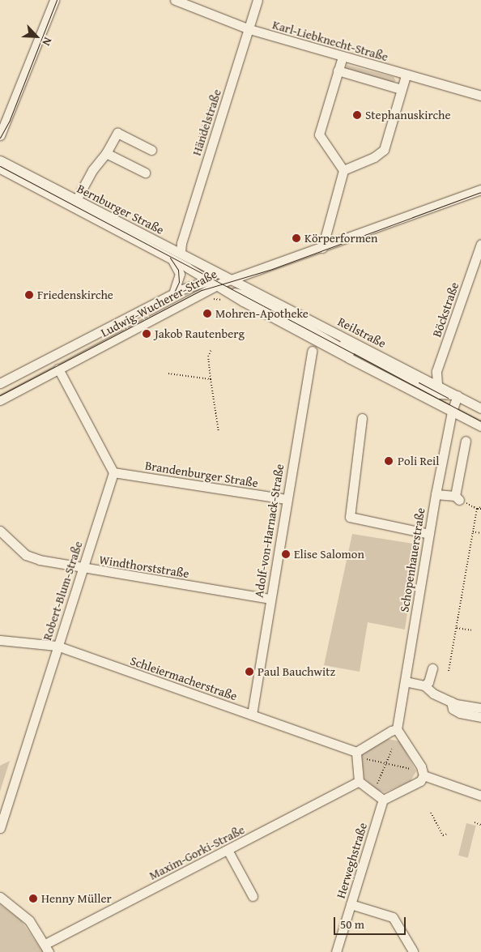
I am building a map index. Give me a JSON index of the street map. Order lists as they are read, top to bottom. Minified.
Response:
{"streets":{"street":["Karl-Liebknecht-Straße","Händelstraße","Bernburger Straße","Ludwig-Wucherer-Straße","Böckstraße","Reilstraße","Brandenburger Straße","Adolf-von-Harnack-Straße","Schopenhauerstraße","Windthorststraße","Robert-Blum-Straße","Schleiermacherstraße","Maxim-Gorki-Straße","Herweghstraße"]},"crossings":[["Karl-Liebknecht-Straße","Händelstraße"],["Händelstraße","Bernburger Straße"],["Bernburger Straße","Ludwig-Wucherer-Straße"],["Bernburger Straße","Reilstraße"],["Ludwig-Wucherer-Straße","Reilstraße"],["Böckstraße","Reilstraße"],["Reilstraße","Schopenhauerstraße"],["Brandenburger Straße","Adolf-von-Harnack-Straße"],["Brandenburger Straße","Robert-Blum-Straße"],["Adolf-von-Harnack-Straße","Windthorststraße"],["Adolf-von-Harnack-Straße","Schleiermacherstraße"],["Schopenhauerstraße","Schleiermacherstraße"],["Schopenhauerstraße","Maxim-Gorki-Straße"],["Schopenhauerstraße","Herweghstraße"],["Windthorststraße","Robert-Blum-Straße"],["Robert-Blum-Straße","Schleiermacherstraße"],["Schleiermacherstraße","Maxim-Gorki-Straße"],["Schleiermacherstraße","Herweghstraße"],["Maxim-Gorki-Straße","Herweghstraße"]],"places":["Stephanuskirche","Körperformen","Friedenskirche","Mohren-Apotheke","Jakob Rautenberg","Poli Reil","Elise Salomon","Paul Bauchwitz","Henny Müller"],"scale_bar":"50 m","north":"bottom right"}
